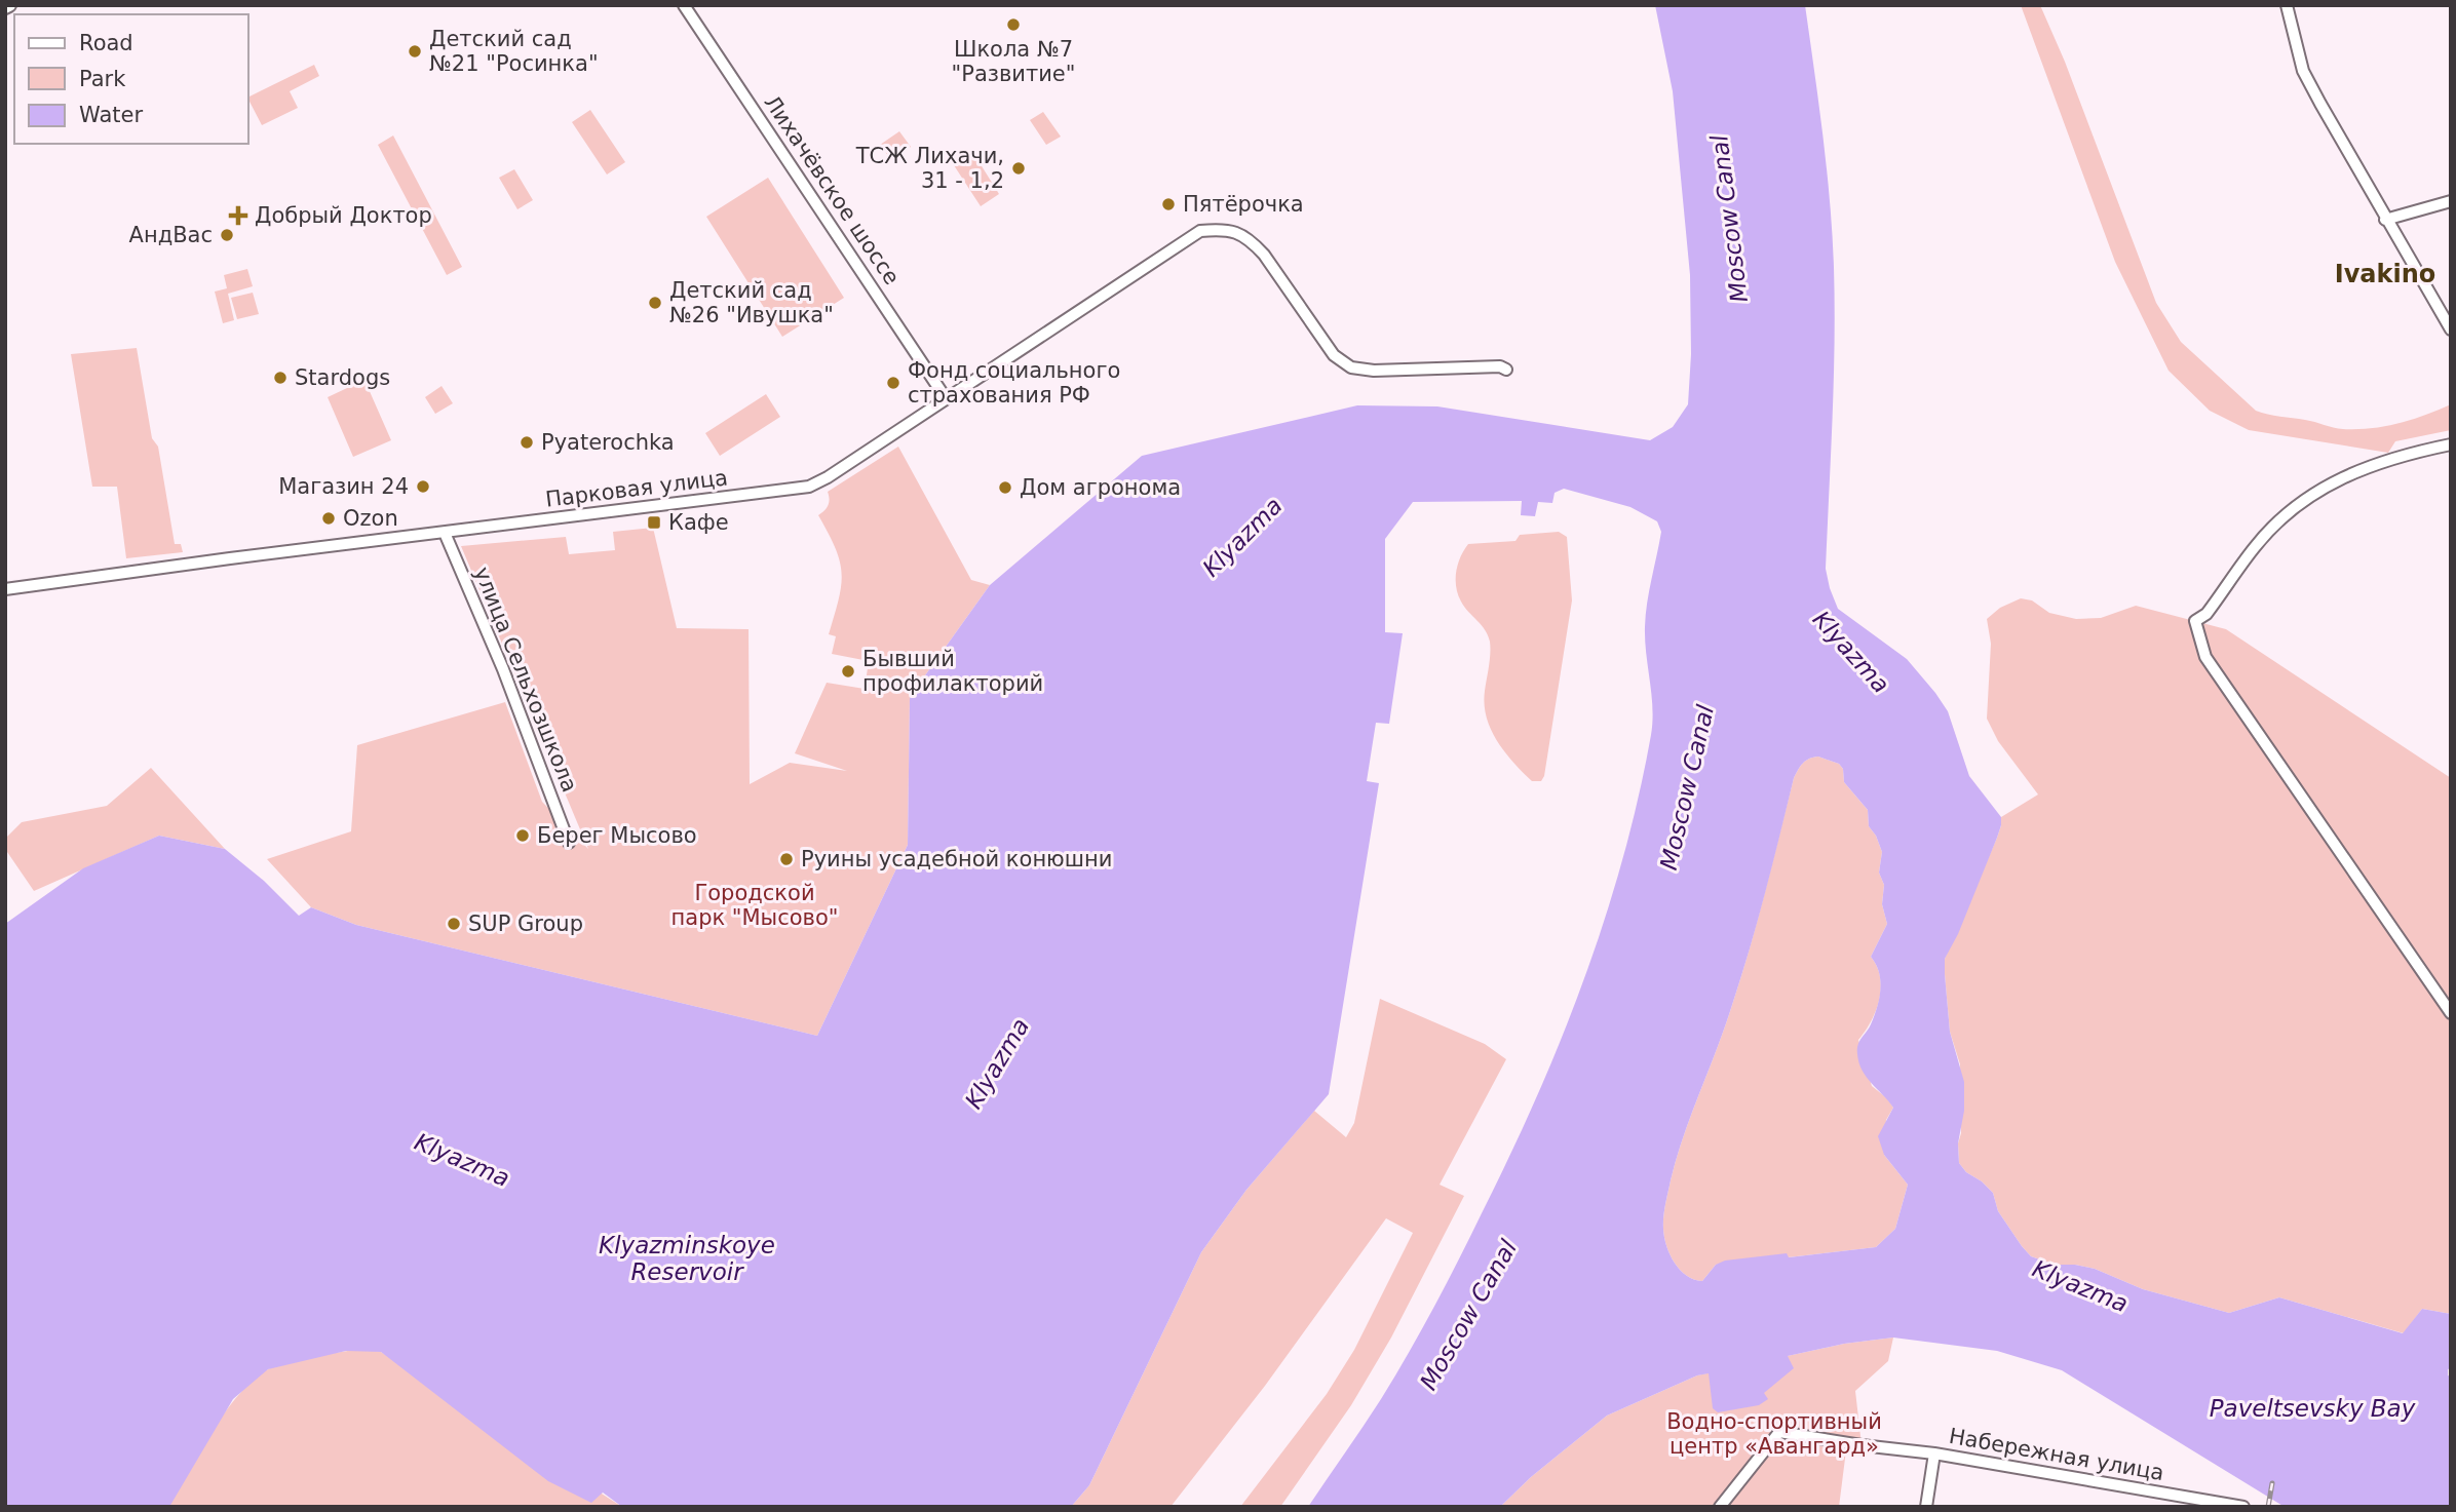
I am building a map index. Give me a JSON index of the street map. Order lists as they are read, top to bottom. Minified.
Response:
{"streets":{"street":["Лихачёвское шоссе","Парковая улица","улица Сельхозшкола","Набережная улица"]},"crossings":[["Лихачёвское шоссе","Парковая улица"],["Парковая улица","улица Сельхозшкола"]],"districts":["Ivakino"],"water":["Moscow Canal","Klyazma","Klyazminskoye Reservoir","Paveltsevsky Bay"],"parks":["Городской парк \"Мысово\"","Водно-спортивный центр «Авангард»"],"places":{"other":["Школа №7 \"Развитие\"","Детский сад №21 \"Росинка\"","ТСЖ Лихачи, 31 - 1,2","Пятёрочка","АндВас","Детский сад №26 \"Ивушка\"","Stardogs","Фонд социального страхования РФ","Pyaterochka","Магазин 24","Дом агронома","Ozon","Бывший профилакторий","Берег Мысово","Руины усадебной конюшни","SUP Group"],"health":["Добрый Доктор"],"transit":["Кафе"]},"legend":["Road","Park","Water"]}
